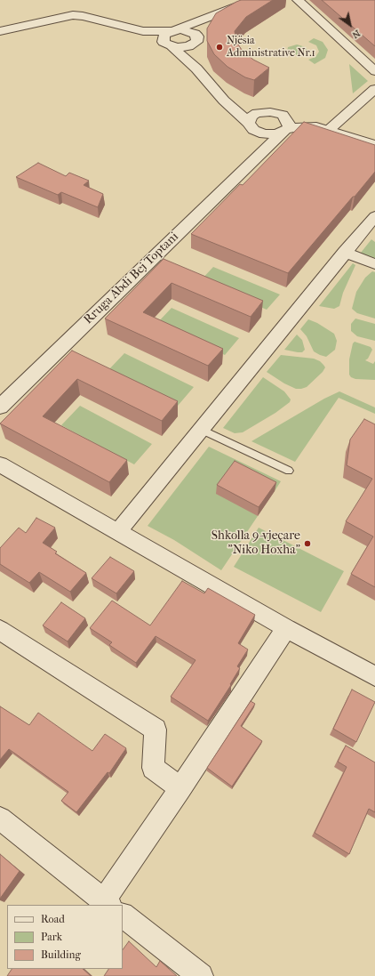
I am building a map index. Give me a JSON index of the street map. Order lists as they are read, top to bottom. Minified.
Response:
{"streets":{"street":["Rruga Abdi Bej Toptani"]},"places":["Njësia Administrative Nr.1","Shkolla 9-vjeçare \"Niko Hoxha\""],"legend":["Road","Park","Building"],"north":"bottom right"}
